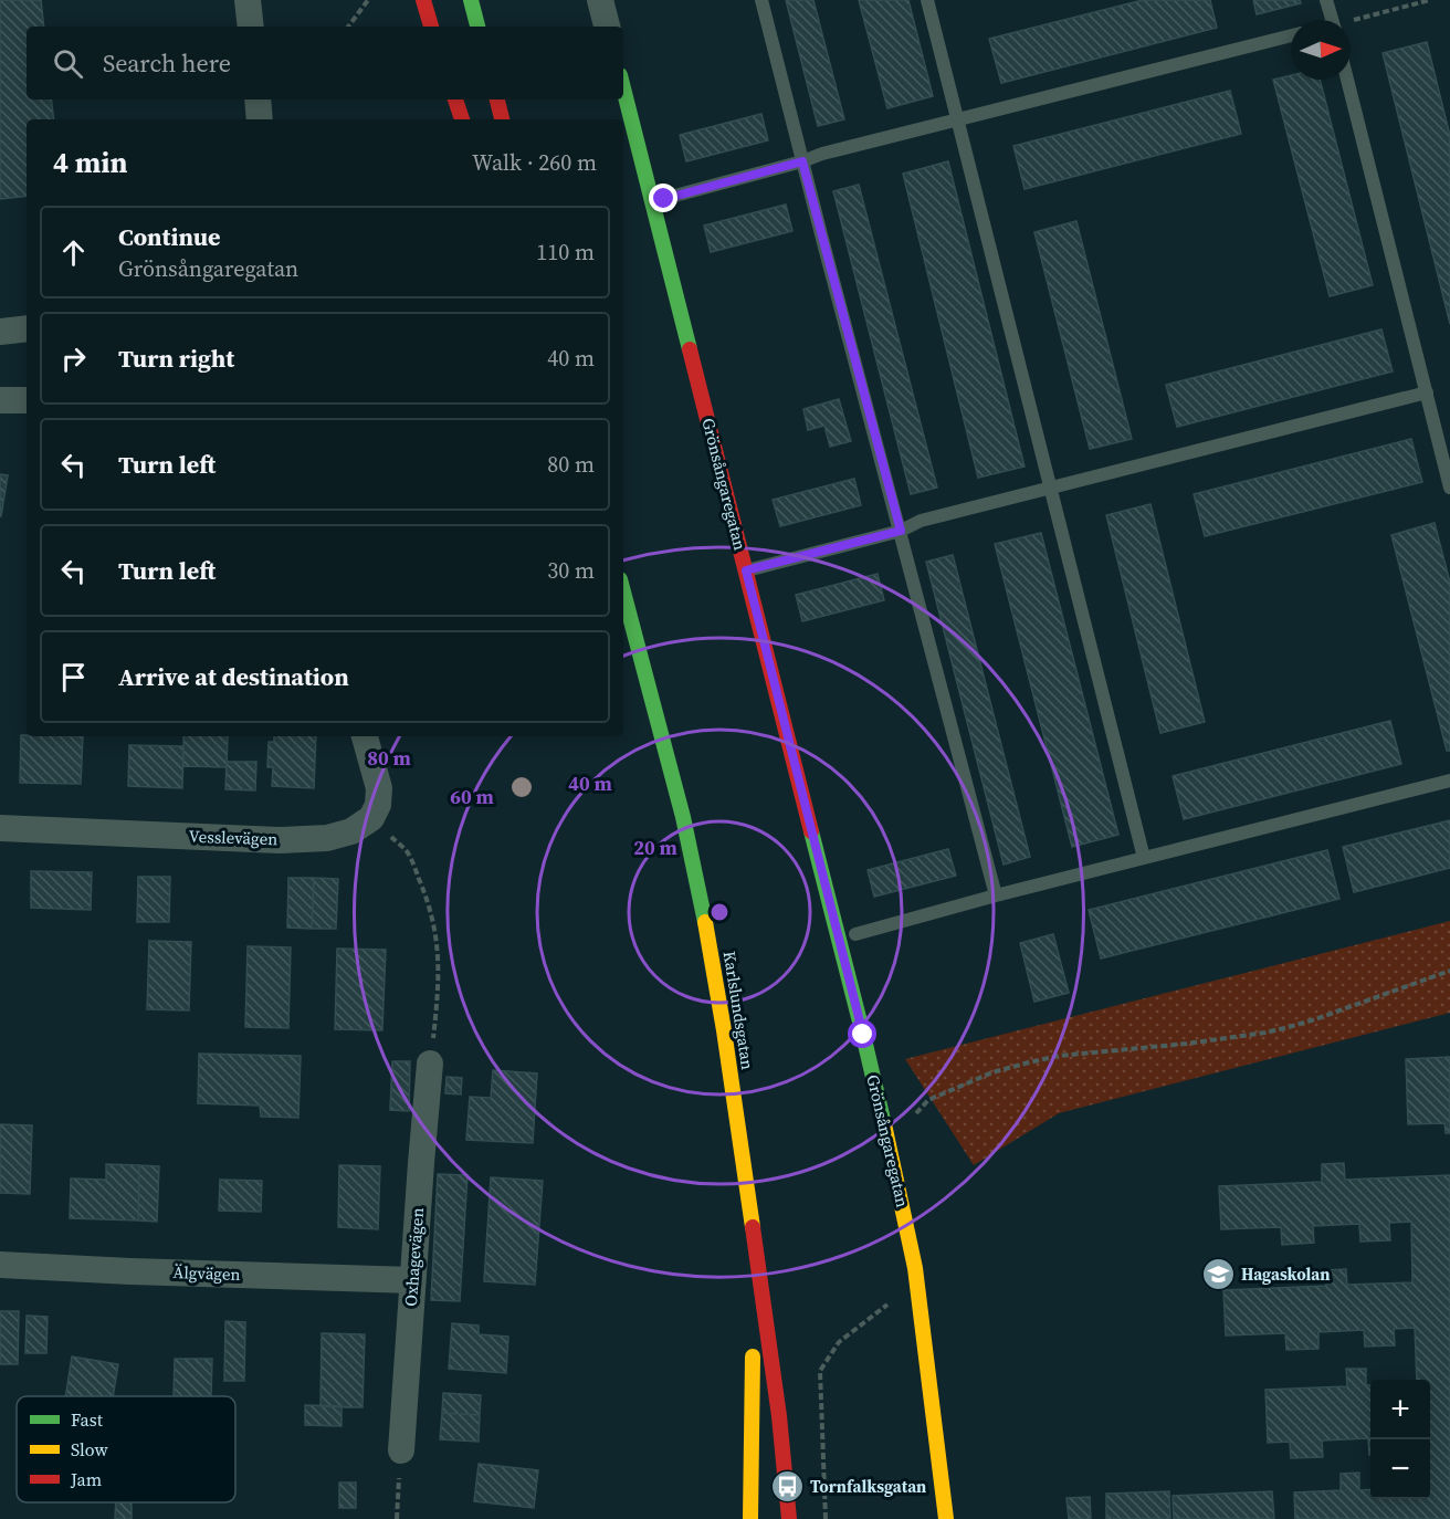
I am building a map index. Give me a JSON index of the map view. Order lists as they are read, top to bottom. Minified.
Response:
{"streets":{"street":["Grönsångaregatan","Vesslevägen","Karlslundsgatan","Oxhagevägen","Älgvägen"]},"crossings":[["Oxhagevägen","Älgvägen"]],"places":{"school or university":["Hagaskolan"],"bus stop":["Tornfalksgatan"]},"legend":["Fast","Slow","Jam"],"north":"right","page":{"search":"Search here","heading":["4 min","Walk · 260 m"],"list":[["Continue","Grönsångaregatan","110 m"],["Turn right","40 m"],["Turn left","80 m"],["Turn left","30 m"],"Arrive at destination"],"map_buttons":["+","−"]},"rings":["80 m","40 m","60 m","20 m"]}
